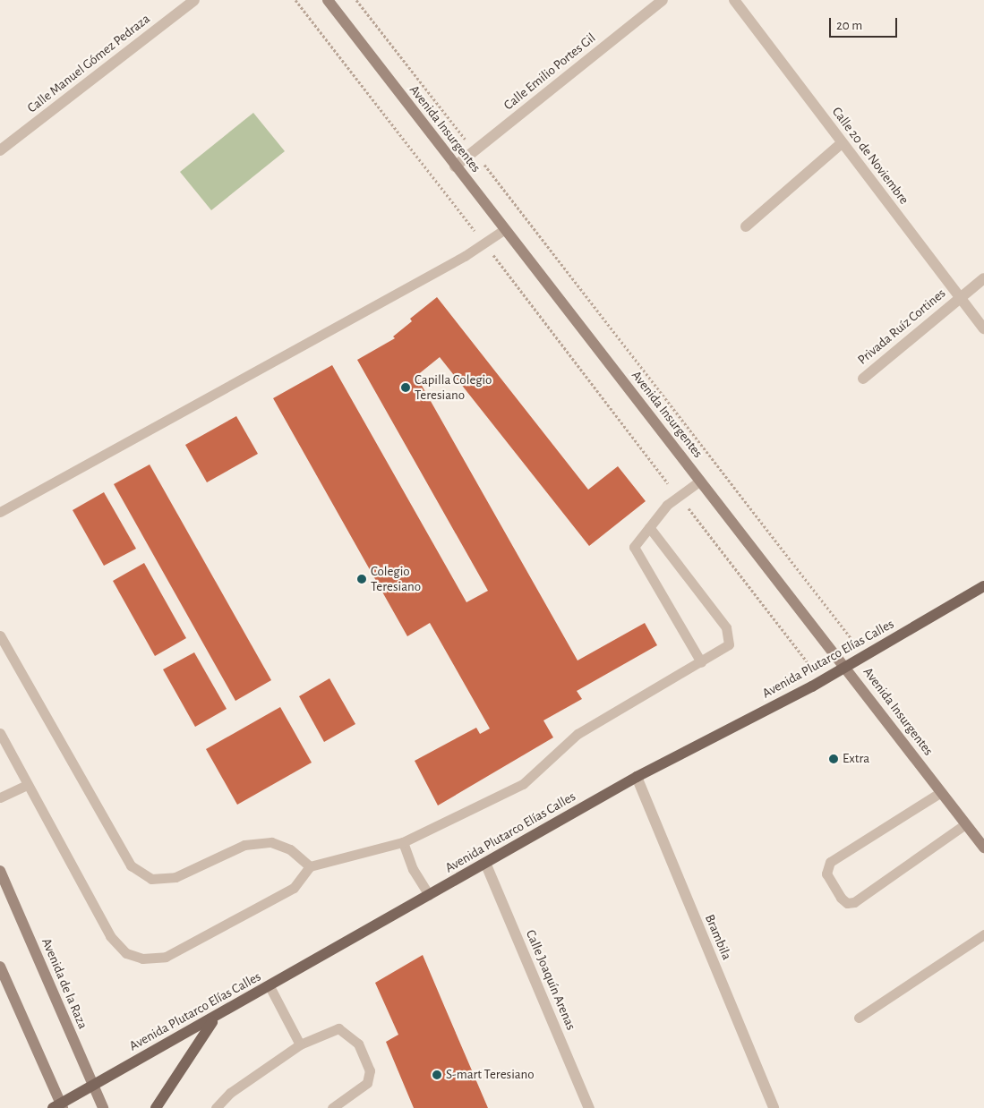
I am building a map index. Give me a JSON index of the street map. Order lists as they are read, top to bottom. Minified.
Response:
{"streets":{"main road":["Avenida Plutarco Elías Calles"],"street":["Calle Manuel Gómez Pedraza","Calle Emilio Portes Gil","Avenida Insurgentes","Calle 20 de Noviembre","Privada Ruíz Cortines","Brambila","Calle Joaquín Arenas","Avenida de la Raza"]},"crossings":[["Calle Emilio Portes Gil","Avenida Insurgentes"],["Avenida Insurgentes","Avenida Plutarco Elías Calles"],["Calle 20 de Noviembre","Privada Ruíz Cortines"],["Avenida Plutarco Elías Calles","Brambila"],["Avenida Plutarco Elías Calles","Calle Joaquín Arenas"],["Avenida Plutarco Elías Calles","Avenida de la Raza"]],"places":["Capilla Colegio Teresiano","Colegio Teresiano","Extra","S-mart Teresiano"],"scale_bar":"20 m"}
